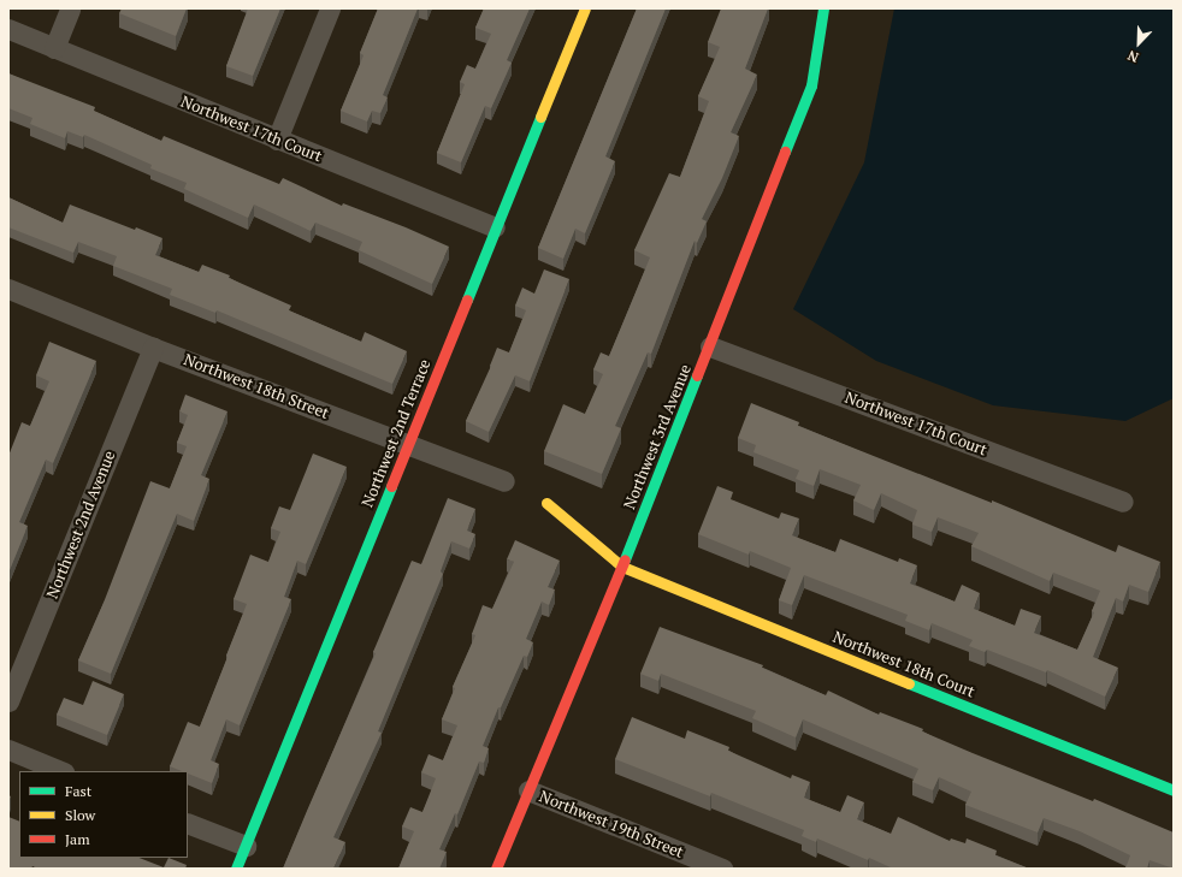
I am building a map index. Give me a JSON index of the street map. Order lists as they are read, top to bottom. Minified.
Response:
{"streets":{"street":["Northwest 17th Court","Northwest 18th Street","Northwest 2nd Terrace","Northwest 3rd Avenue","Northwest 2nd Avenue","Northwest 18th Court","Northwest 19th Street"]},"crossings":[["Northwest 17th Court","Northwest 2nd Terrace"],["Northwest 17th Court","Northwest 3rd Avenue"],["Northwest 18th Street","Northwest 2nd Terrace"],["Northwest 18th Street","Northwest 2nd Avenue"],["Northwest 3rd Avenue","Northwest 18th Court"],["Northwest 3rd Avenue","Northwest 19th Street"]],"legend":["Fast","Slow","Jam"],"north":"bottom left"}
